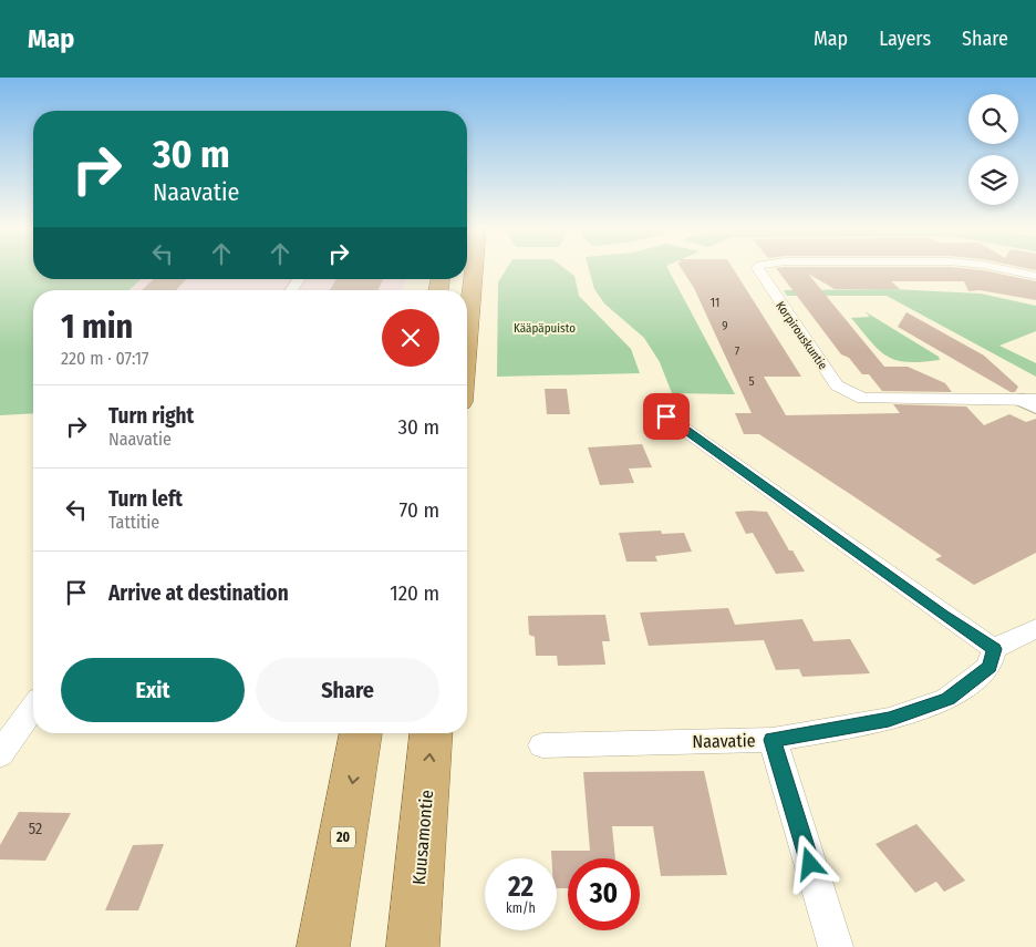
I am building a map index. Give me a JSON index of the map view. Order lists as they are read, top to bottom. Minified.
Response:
{"streets":{"highway":["20","Kuusamontie"],"street":["Korpirouskuntie","Naavatie"]},"parks":["Kääpäpuisto"],"house_numbers":["11","9","7","5","52"],"page":{"header":"Map","nav":["Map","Layers","Share"],"turn":["30 m","Naavatie"],"heading":["1 min","220 m · 07:17"],"list":[{"name":"Turn right","note":"Naavatie","value":"30 m"},{"name":"Turn left","note":"Tattitie","value":"70 m"},{"name":"Arrive at destination","value":"120 m"}],"buttons":["Exit","Share"],"speed":"22 km/h","limit":"30"}}
